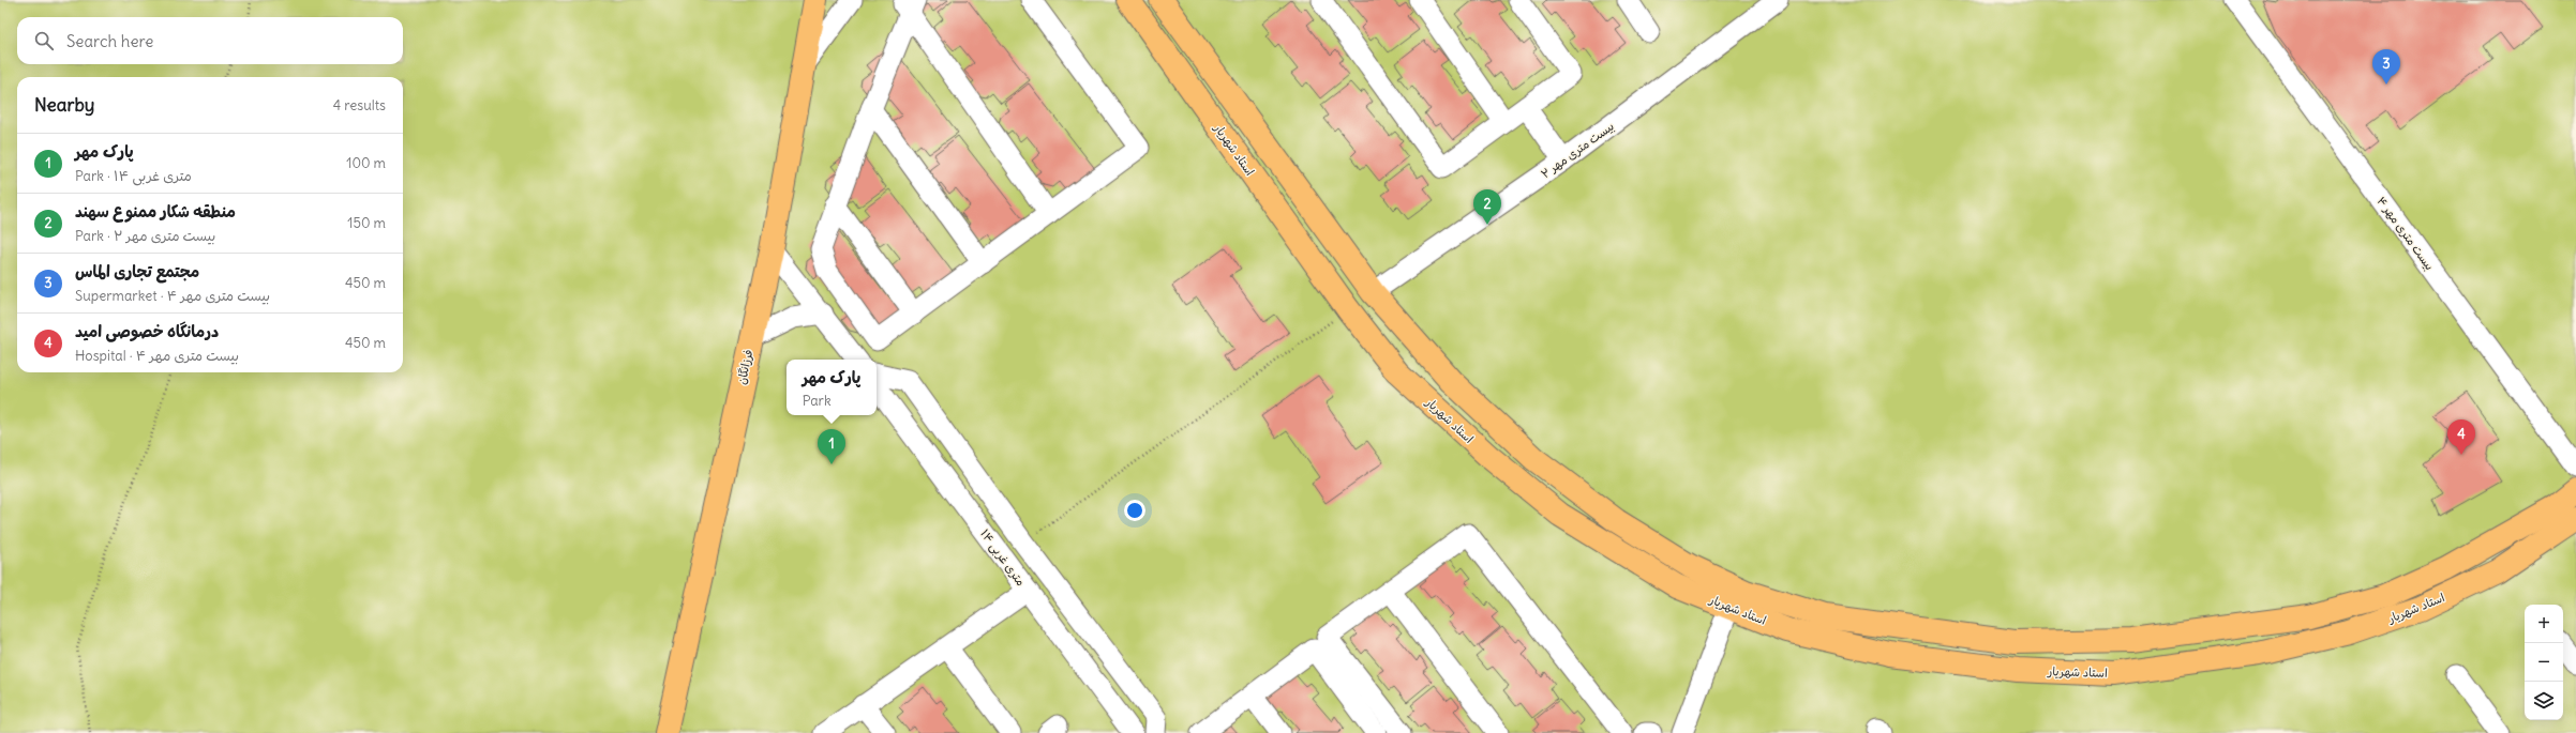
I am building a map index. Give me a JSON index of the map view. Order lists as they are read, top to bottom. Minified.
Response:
{"streets":{"main road":["استاد شهریار","فرزانگان"],"street":["بیست متری مهر ۲","بیست متری مهر ۴","۱۴ متری غربی"]},"crossings":[["استاد شهریار","بیست متری مهر ۲"]],"page":{"search":"Search here","pins":["3","2","4","1"],"heading":["Nearby","4 results"],"list":[{"mark":"1","name":"پارک مهر","note":"Park · ۱۴ متری غربی","value":"100 m"},{"mark":"2","name":"منطقه شکار ممنوع سهند","note":"Park · بیست متری مهر ۲","value":"150 m"},{"mark":"3","name":"مجتمع تجاری الماس","note":"Supermarket · بیست متری مهر ۴","value":"450 m"},{"mark":"4","name":"درمانگاه خصوصی امید","note":"Hospital · بیست متری مهر ۴","value":"450 m"}],"popup":["پارک مهر","Park"],"map_buttons":["+","−"]}}
